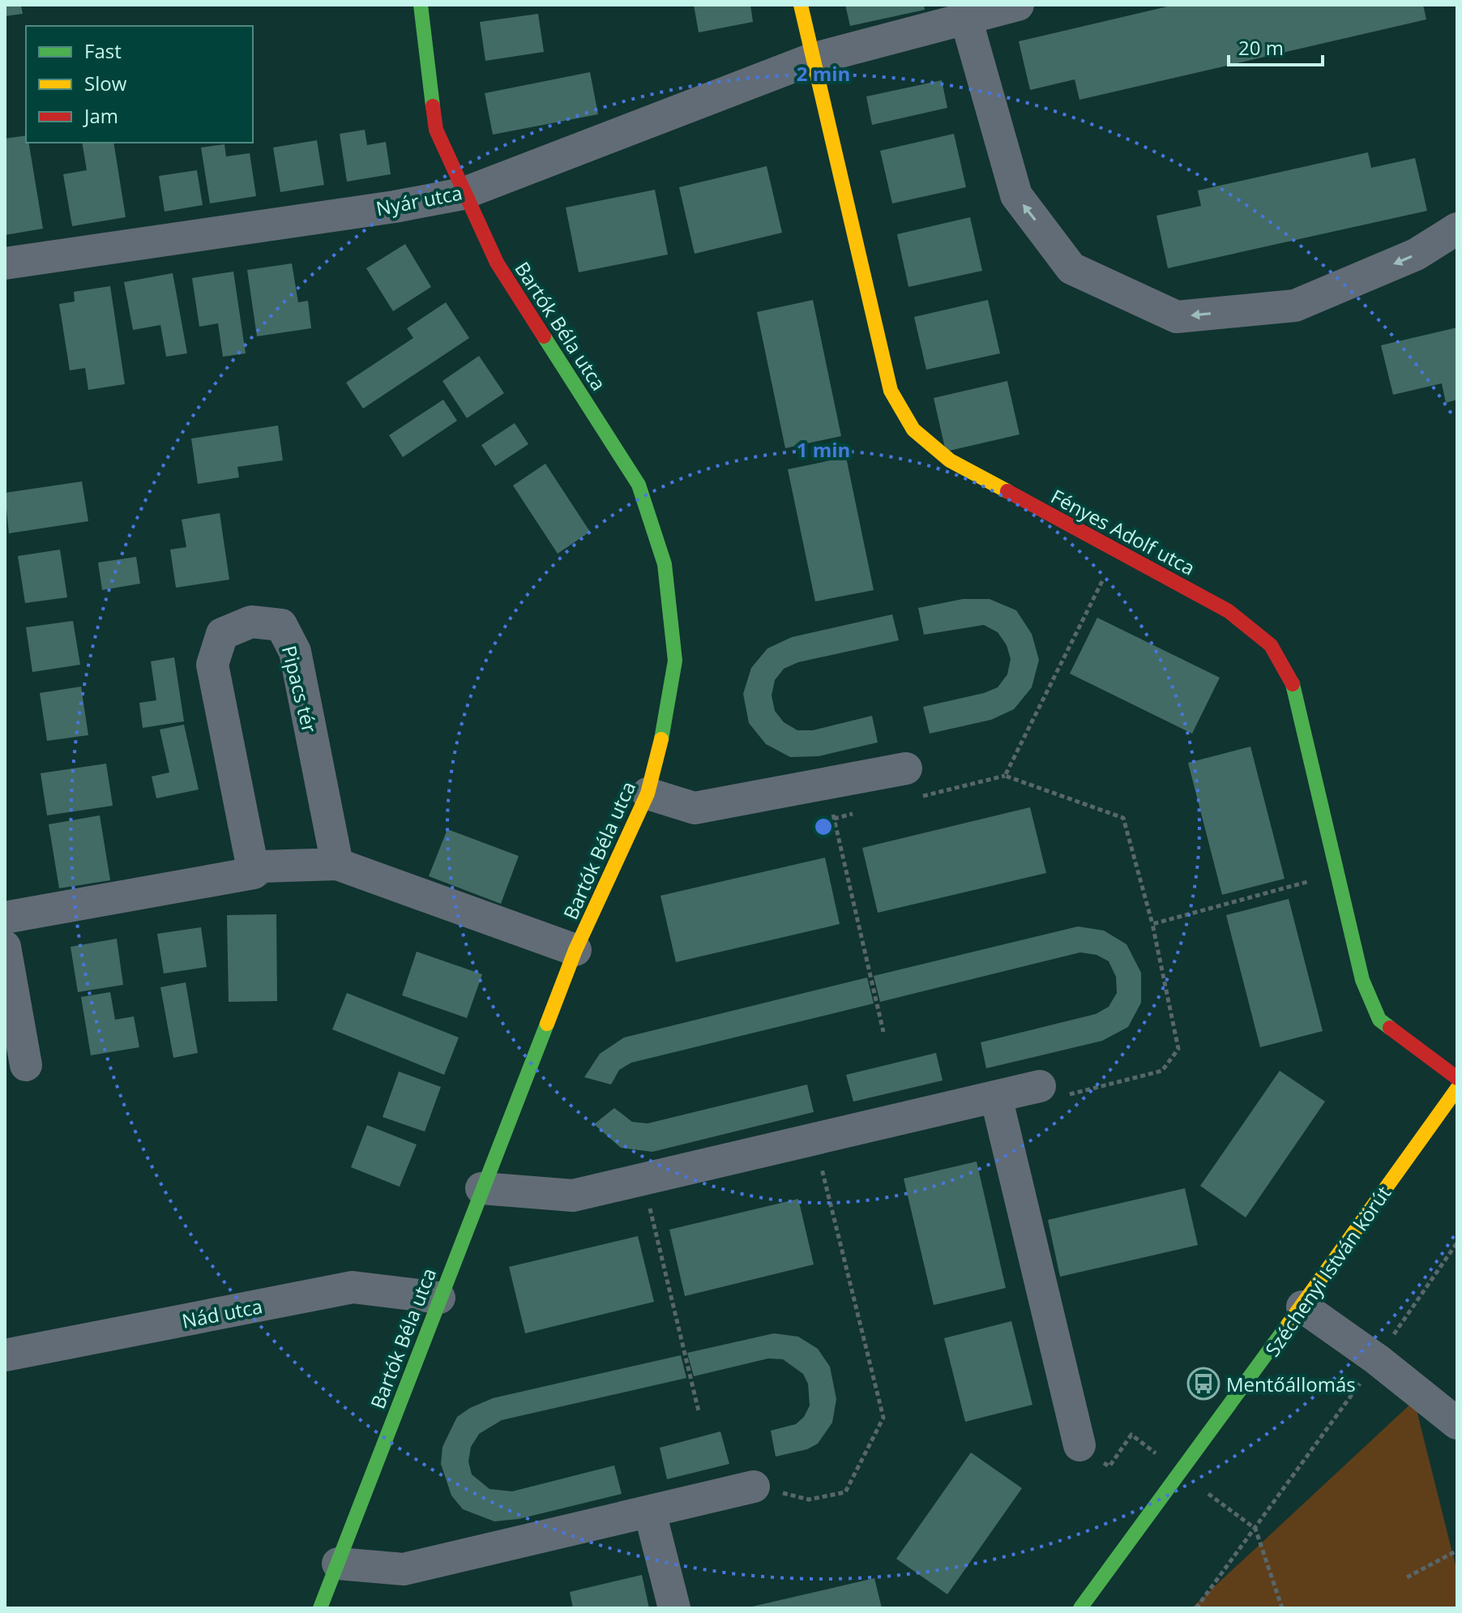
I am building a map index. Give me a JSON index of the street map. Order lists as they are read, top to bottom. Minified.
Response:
{"streets":{"street":["Nyár utca","Bartók Béla utca","Fényes Adolf utca","Pipacs tér","Széchenyi István körút","Nád utca"]},"crossings":[["Nyár utca","Bartók Béla utca"],["Nyár utca","Fényes Adolf utca"],["Bartók Béla utca","Nád utca"]],"places":{"bus stop":["Mentőállomás"]},"legend":["Fast","Slow","Jam"],"scale_bar":"20 m","rings":["2 min","1 min"]}
